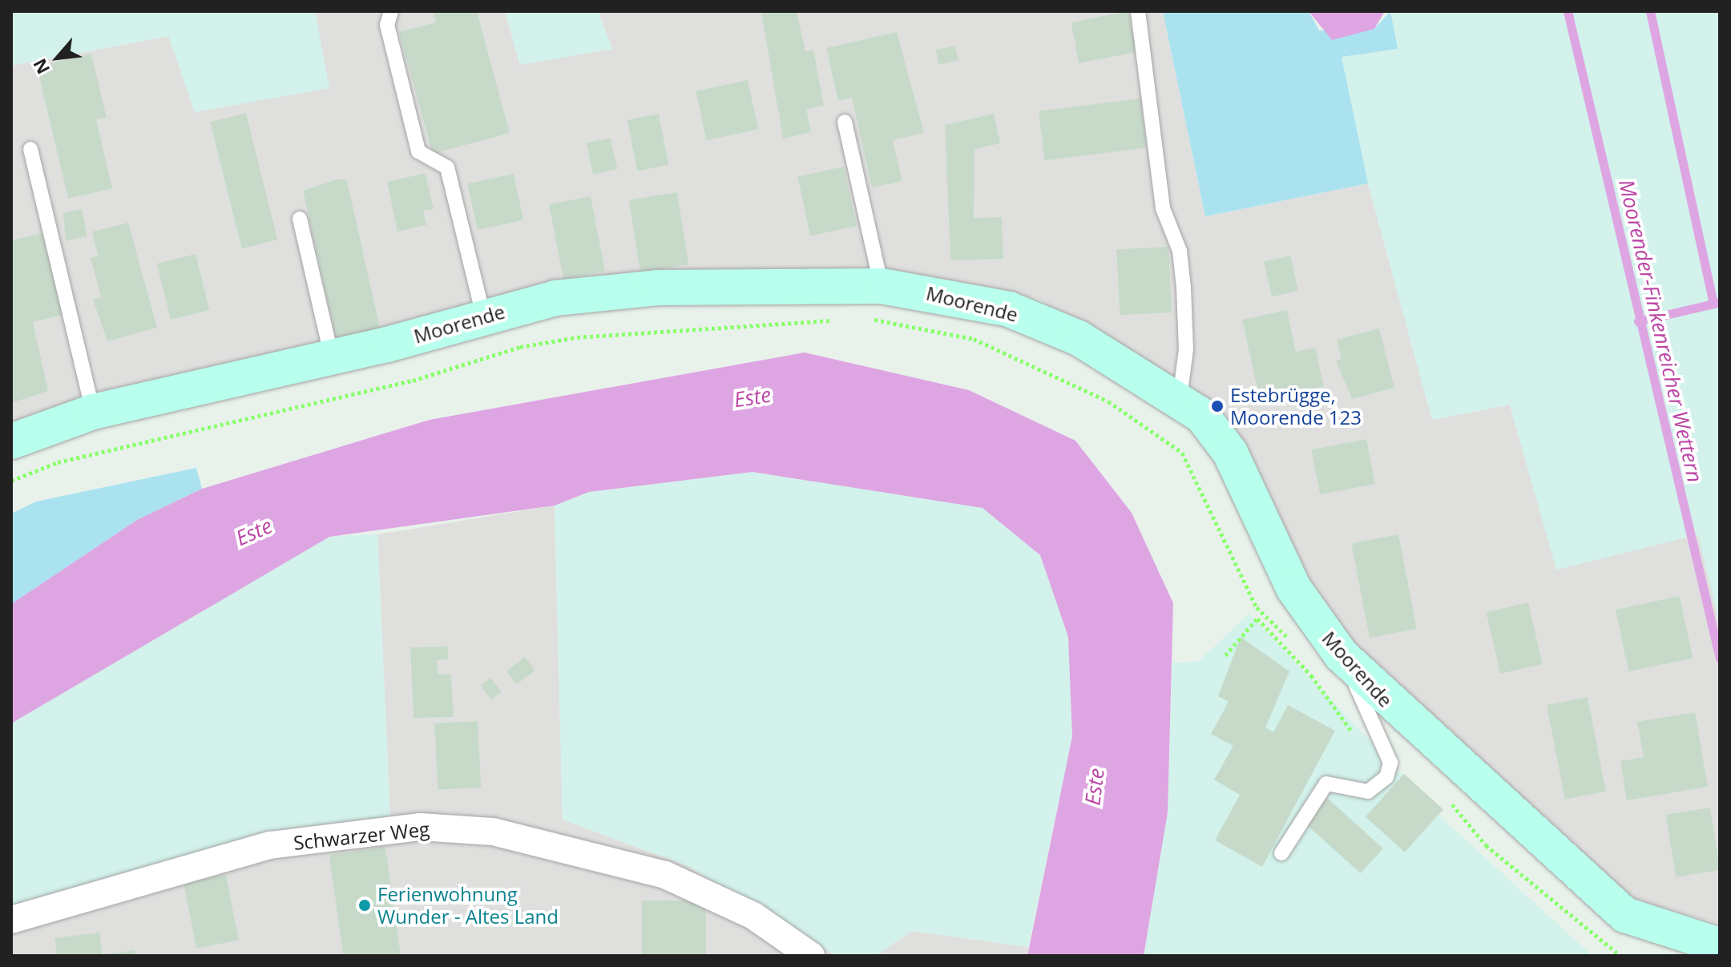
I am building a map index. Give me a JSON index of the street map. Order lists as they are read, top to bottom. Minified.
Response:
{"streets":{"street":["Moorende","Schwarzer Weg"]},"water":["Moorender-Finkenreicher Wettern","Este"],"places":["Estebrügge, Moorende 123","Ferienwohnung Wunder - Altes Land"],"north":"bottom left"}
